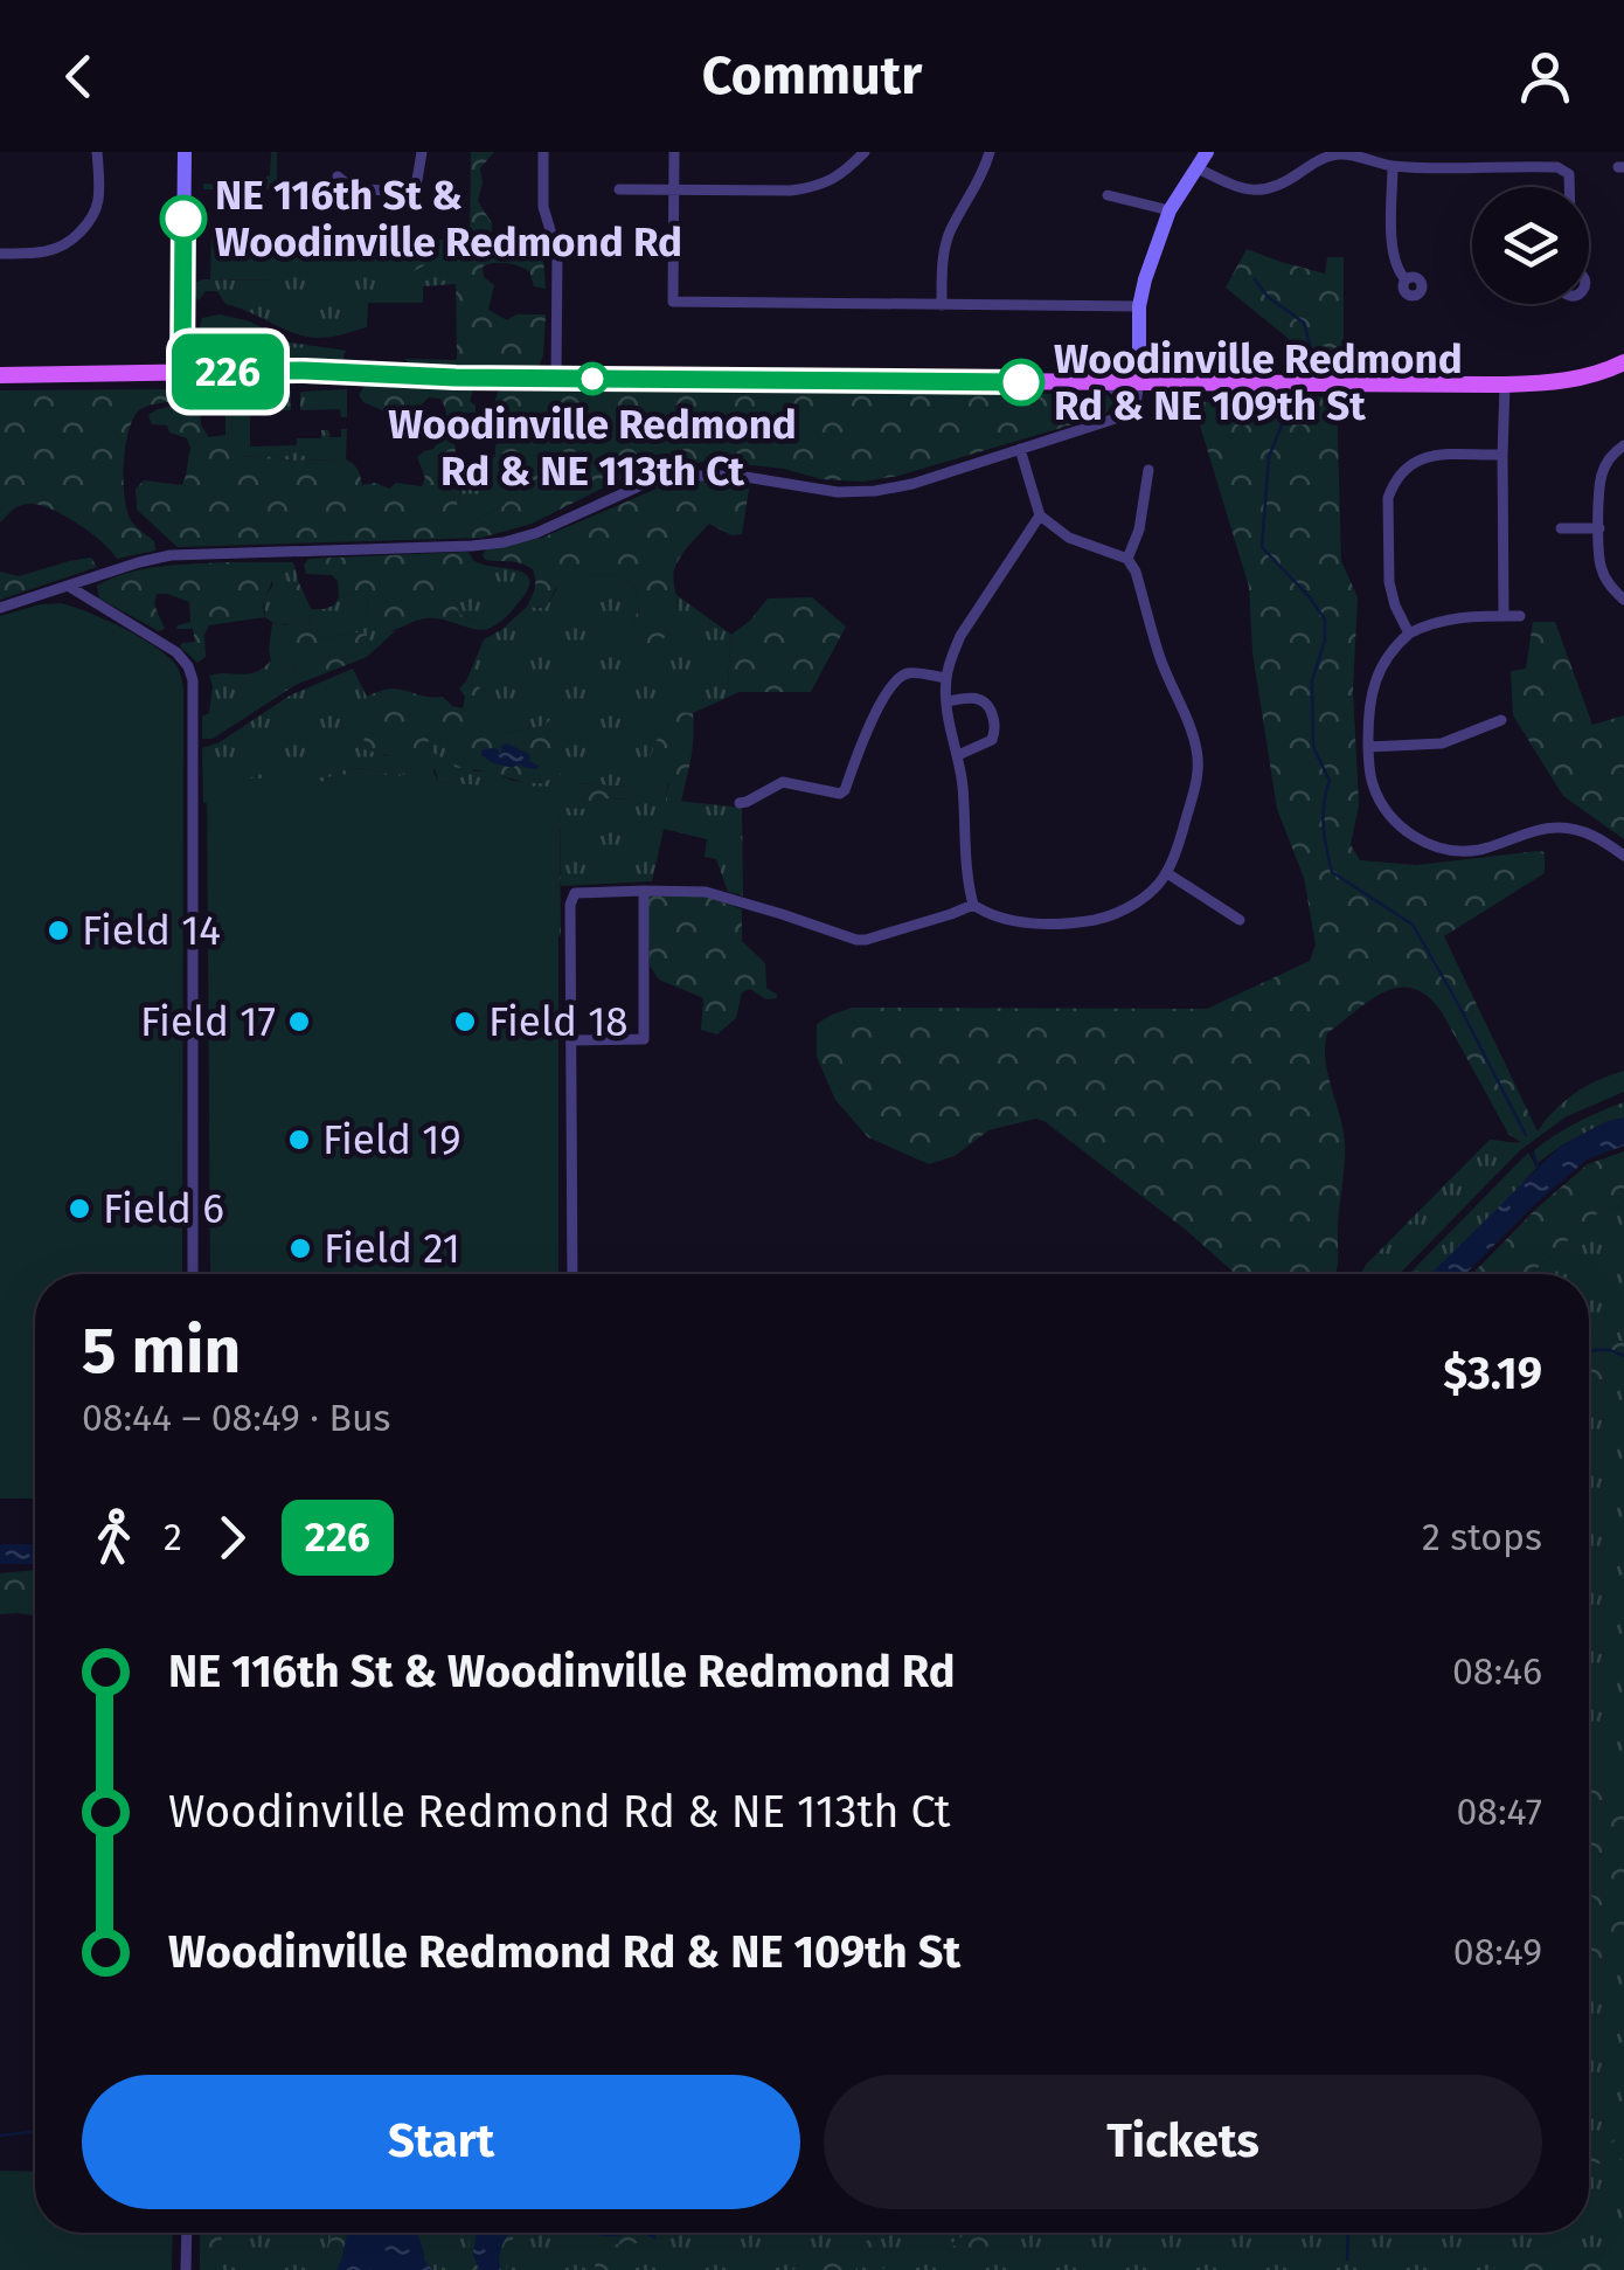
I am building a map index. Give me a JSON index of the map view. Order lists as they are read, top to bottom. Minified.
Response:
{"places":["NE 116th St & Woodinville Redmond Rd","Woodinville Redmond Rd & NE 113th Ct","Woodinville Redmond Rd & NE 109th St","Field 14","Field 17","Field 18","Field 19","Field 6","Field 21"],"lines":["bus line 226"],"page":{"header":"Commutr","on_map":"226","heading":["5 min","08:44 – 08:49 · Bus","$3.19"],"legs":["2","226","2 stops"],"list":[{"name":"NE 116th St & Woodinville Redmond Rd","value":"08:46"},{"name":"Woodinville Redmond Rd & NE 113th Ct","value":"08:47"},{"name":"Woodinville Redmond Rd & NE 109th St","value":"08:49"}],"buttons":["Start","Tickets"]}}
